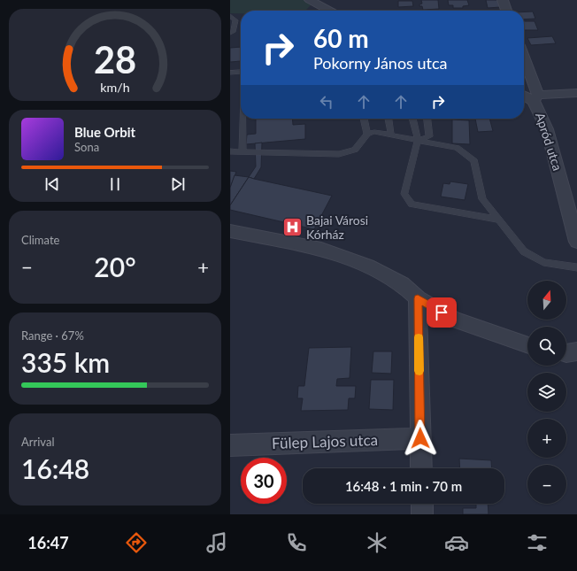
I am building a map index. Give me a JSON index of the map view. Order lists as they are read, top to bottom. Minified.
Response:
{"streets":{"street":["Apród utca","Fülep Lajos utca"]},"places":{"hospital":["Bajai Városi Kórház"]},"north":"top","page":{"turn":["60 m","Pokorny János utca"],"song":["Blue Orbit","Sona"],"tile":["Climate",["Range · 67%","335 km"],["Arrival","16:48"]],"heat":["−","20°","+"],"map_buttons":["+","−"],"limit":"30","trip":"16:48 · 1 min · 70 m","tabs":"16:47","gauge":["28","km/h"]}}
